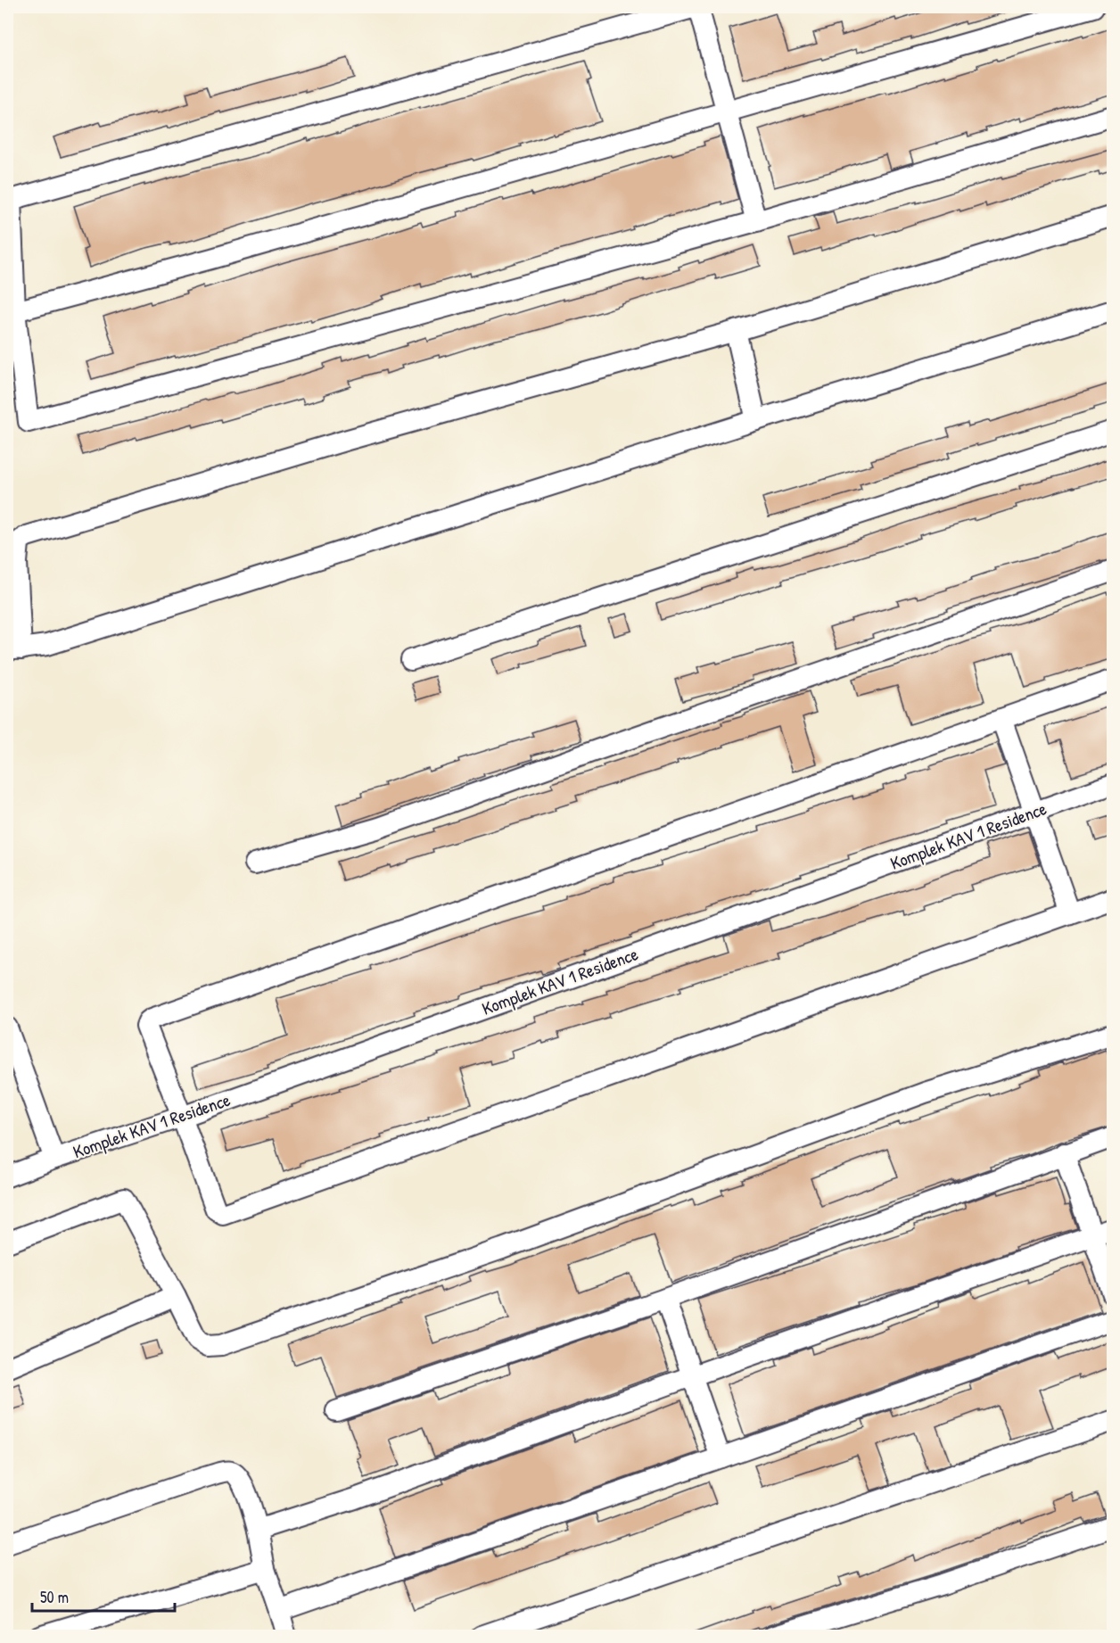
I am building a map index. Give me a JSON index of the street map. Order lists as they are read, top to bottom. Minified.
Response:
{"streets":{"street":["Komplek KAV 1 Residence"]},"scale_bar":"50 m"}
